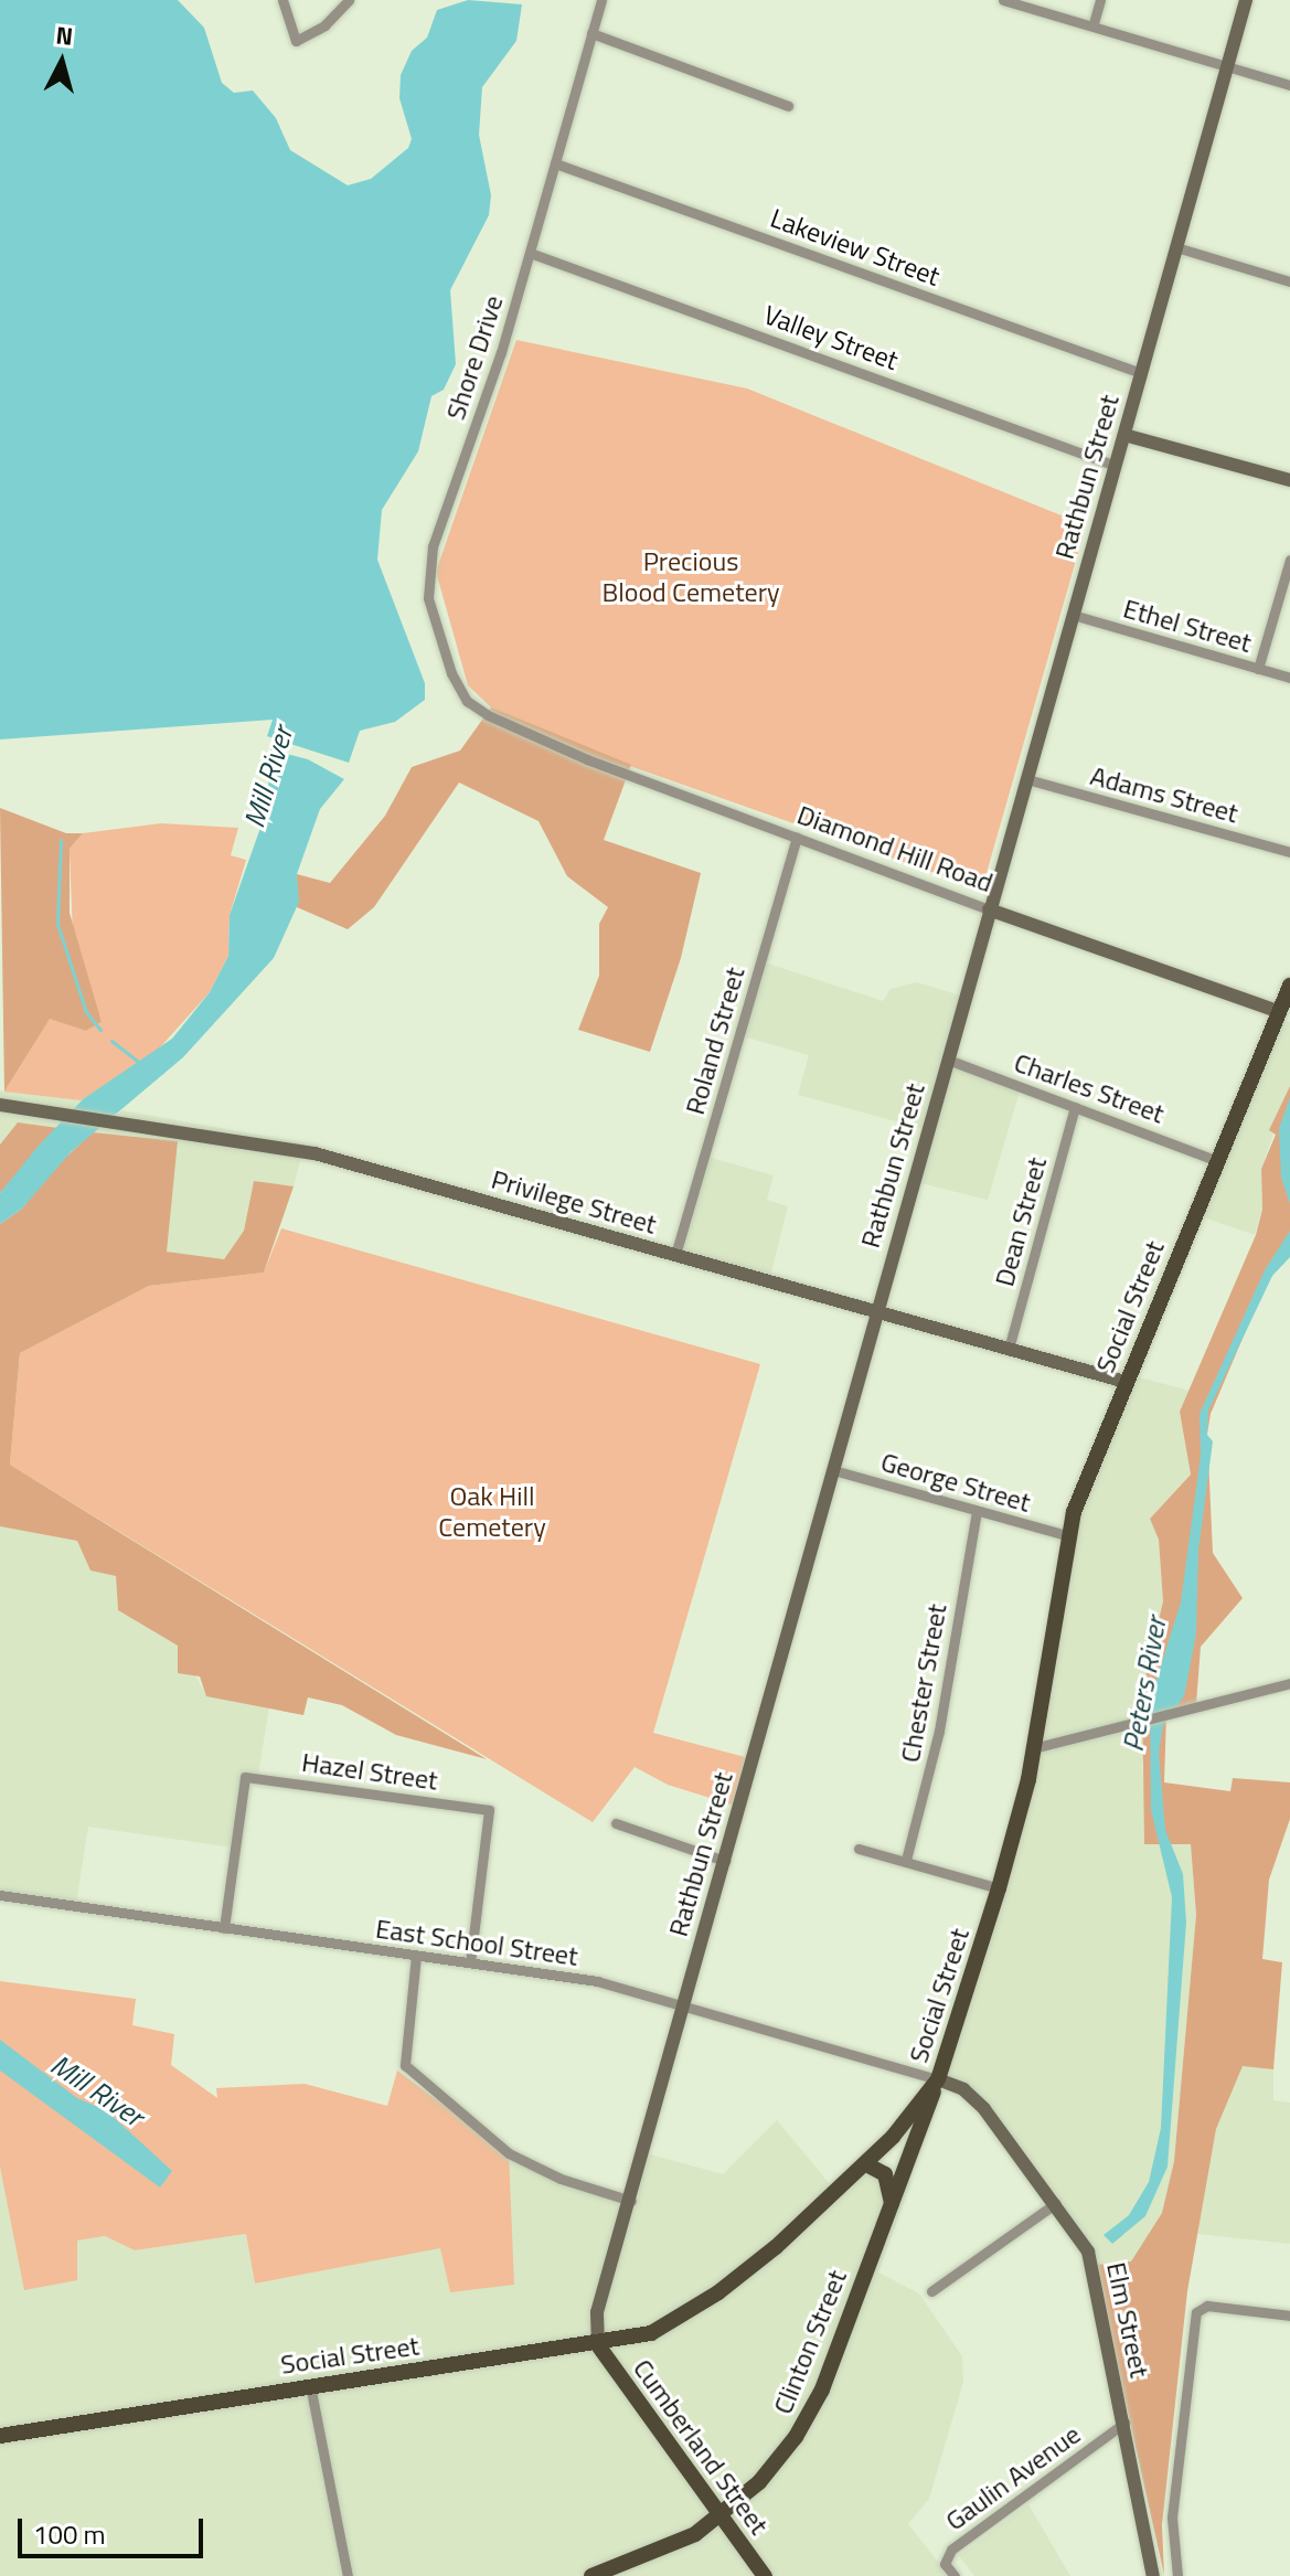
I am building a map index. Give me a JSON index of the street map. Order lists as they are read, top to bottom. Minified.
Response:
{"streets":{"main road":["Rathbun Street","Diamond Hill Road","Privilege Street","Social Street","Elm Street","Clinton Street","Cumberland Street"],"street":["Lakeview Street","Valley Street","Shore Drive","Ethel Street","Adams Street","Roland Street","Charles Street","Dean Street","George Street","Chester Street","Hazel Street","East School Street","Gaulin Avenue"]},"crossings":[["Lakeview Street","Shore Drive"],["Lakeview Street","Rathbun Street"],["Valley Street","Shore Drive"],["Valley Street","Rathbun Street"],["Shore Drive","Diamond Hill Road"],["Rathbun Street","Ethel Street"],["Rathbun Street","Adams Street"],["Rathbun Street","Diamond Hill Road"],["Rathbun Street","Charles Street"],["Rathbun Street","Privilege Street"],["Rathbun Street","Social Street"],["Rathbun Street","George Street"],["Rathbun Street","East School Street"],["Rathbun Street","Cumberland Street"],["Diamond Hill Road","Roland Street"],["Diamond Hill Road","Social Street"],["Roland Street","Privilege Street"],["Charles Street","Dean Street"],["Charles Street","Social Street"],["Privilege Street","Dean Street"],["Privilege Street","Social Street"],["Social Street","George Street"],["Social Street","East School Street"],["Social Street","Elm Street"],["Social Street","Clinton Street"],["Social Street","Cumberland Street"],["George Street","Chester Street"],["Hazel Street","East School Street"],["East School Street","Elm Street"],["East School Street","Clinton Street"],["Elm Street","Clinton Street"],["Elm Street","Gaulin Avenue"],["Clinton Street","Cumberland Street"]],"water":["Mill River","Peters River"],"parks":["Precious Blood Cemetery","Oak Hill Cemetery"],"scale_bar":"100 m","north":"top"}
